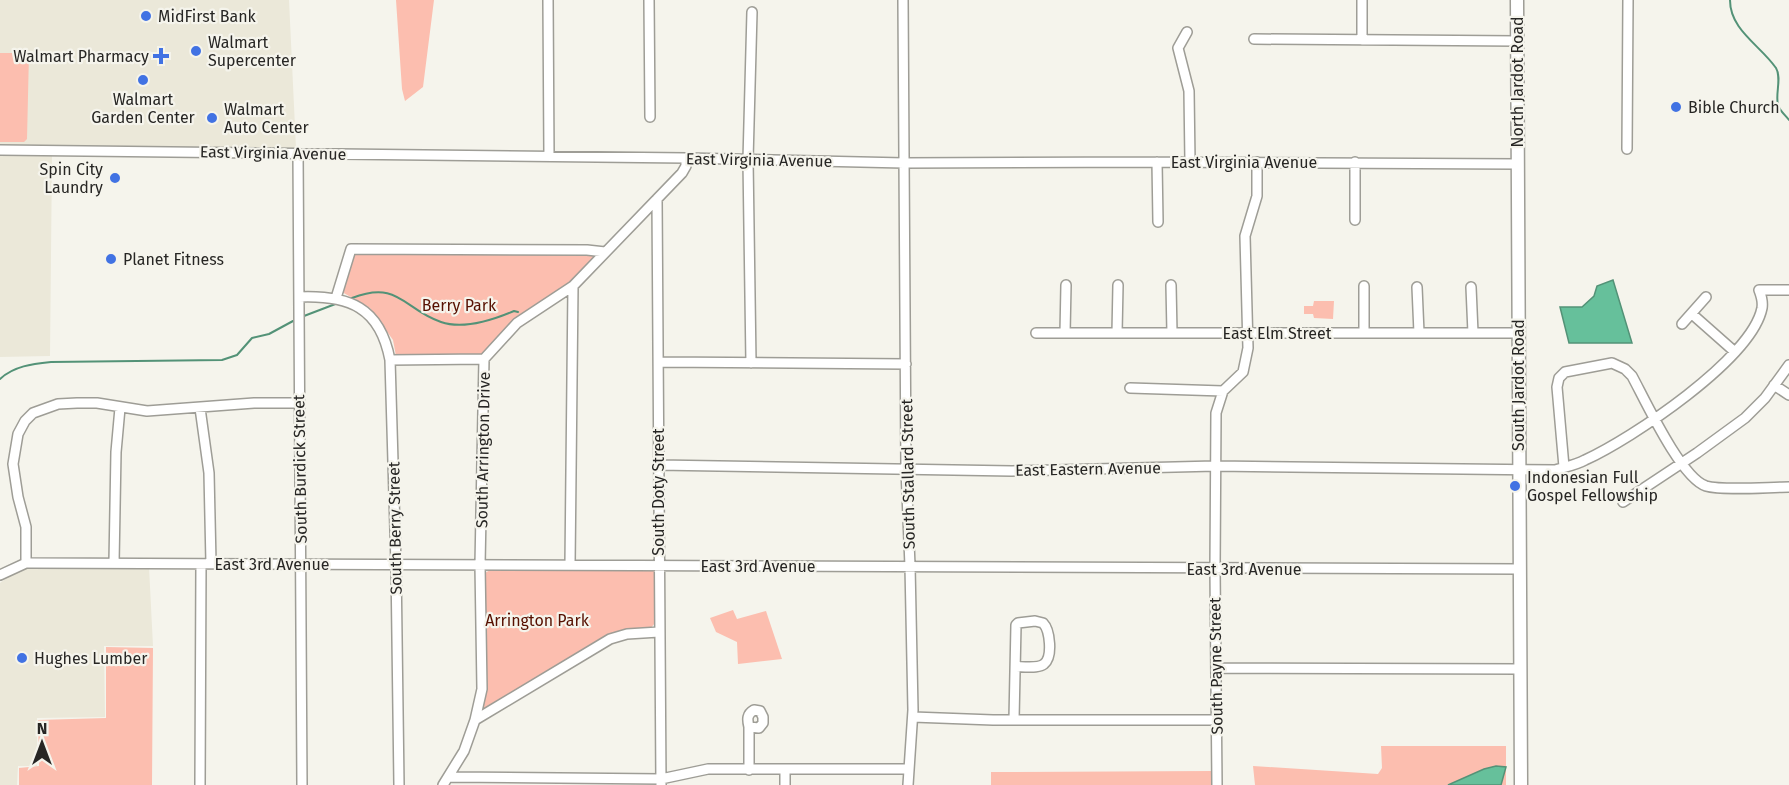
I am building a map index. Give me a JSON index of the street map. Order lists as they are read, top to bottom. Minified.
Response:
{"streets":{"main road":["North Jardot Road","South Jardot Road"],"street":["East Virginia Avenue","East Elm Street","South Arrington Drive","South Burdick Street","East Eastern Avenue","South Stallard Street","South Doty Street","South Berry Street","East 3rd Avenue","South Payne Street"]},"crossings":[["North Jardot Road","East Virginia Avenue"],["North Jardot Road","South Jardot Road"],["East Virginia Avenue","South Jardot Road"],["East Virginia Avenue","South Arrington Drive"],["East Virginia Avenue","South Burdick Street"],["East Virginia Avenue","South Stallard Street"],["East Virginia Avenue","South Payne Street"],["East Elm Street","South Jardot Road"],["East Elm Street","South Payne Street"],["South Jardot Road","East Eastern Avenue"],["South Jardot Road","East 3rd Avenue"],["South Arrington Drive","South Doty Street"],["South Arrington Drive","East 3rd Avenue"],["South Burdick Street","South Berry Street"],["South Burdick Street","East 3rd Avenue"],["East Eastern Avenue","South Stallard Street"],["East Eastern Avenue","South Doty Street"],["East Eastern Avenue","South Payne Street"],["South Stallard Street","East 3rd Avenue"],["South Doty Street","East 3rd Avenue"],["South Berry Street","East 3rd Avenue"],["East 3rd Avenue","South Payne Street"]],"parks":["Berry Park","Arrington Park"],"places":{"other":["MidFirst Bank","Walmart Supercenter","Walmart Garden Center","Bible Church","Walmart Auto Center","Spin City Laundry","Planet Fitness","Indonesian Full Gospel Fellowship","Hughes Lumber"],"health":["Walmart Pharmacy"]},"north":"top"}
